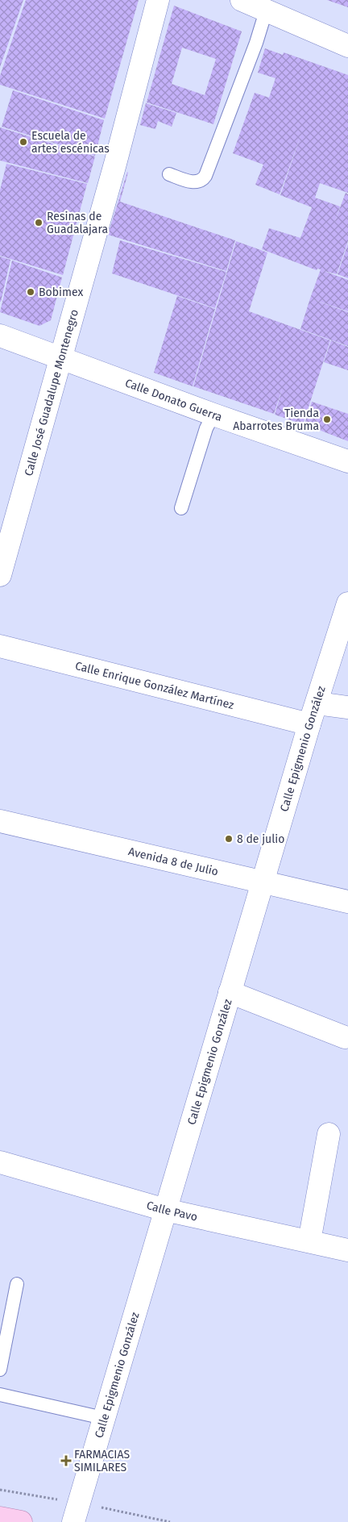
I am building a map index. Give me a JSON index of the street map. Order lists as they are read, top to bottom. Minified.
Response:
{"streets":{"street":["Calle José Guadalupe Montenegro","Calle Donato Guerra","Calle Enrique González Martínez","Calle Epigmenio González","Avenida 8 de Julio","Calle Pavo"]},"crossings":[["Calle José Guadalupe Montenegro","Calle Donato Guerra"],["Calle Enrique González Martínez","Calle Epigmenio González"],["Calle Epigmenio González","Avenida 8 de Julio"],["Calle Epigmenio González","Calle Pavo"]],"places":{"other":["Escuela de artes escénicas","Resinas de Guadalajara","Bobimex","Tienda Abarrotes Bruma","8 de julio"],"health":["FARMACIAS SIMILARES"]}}
